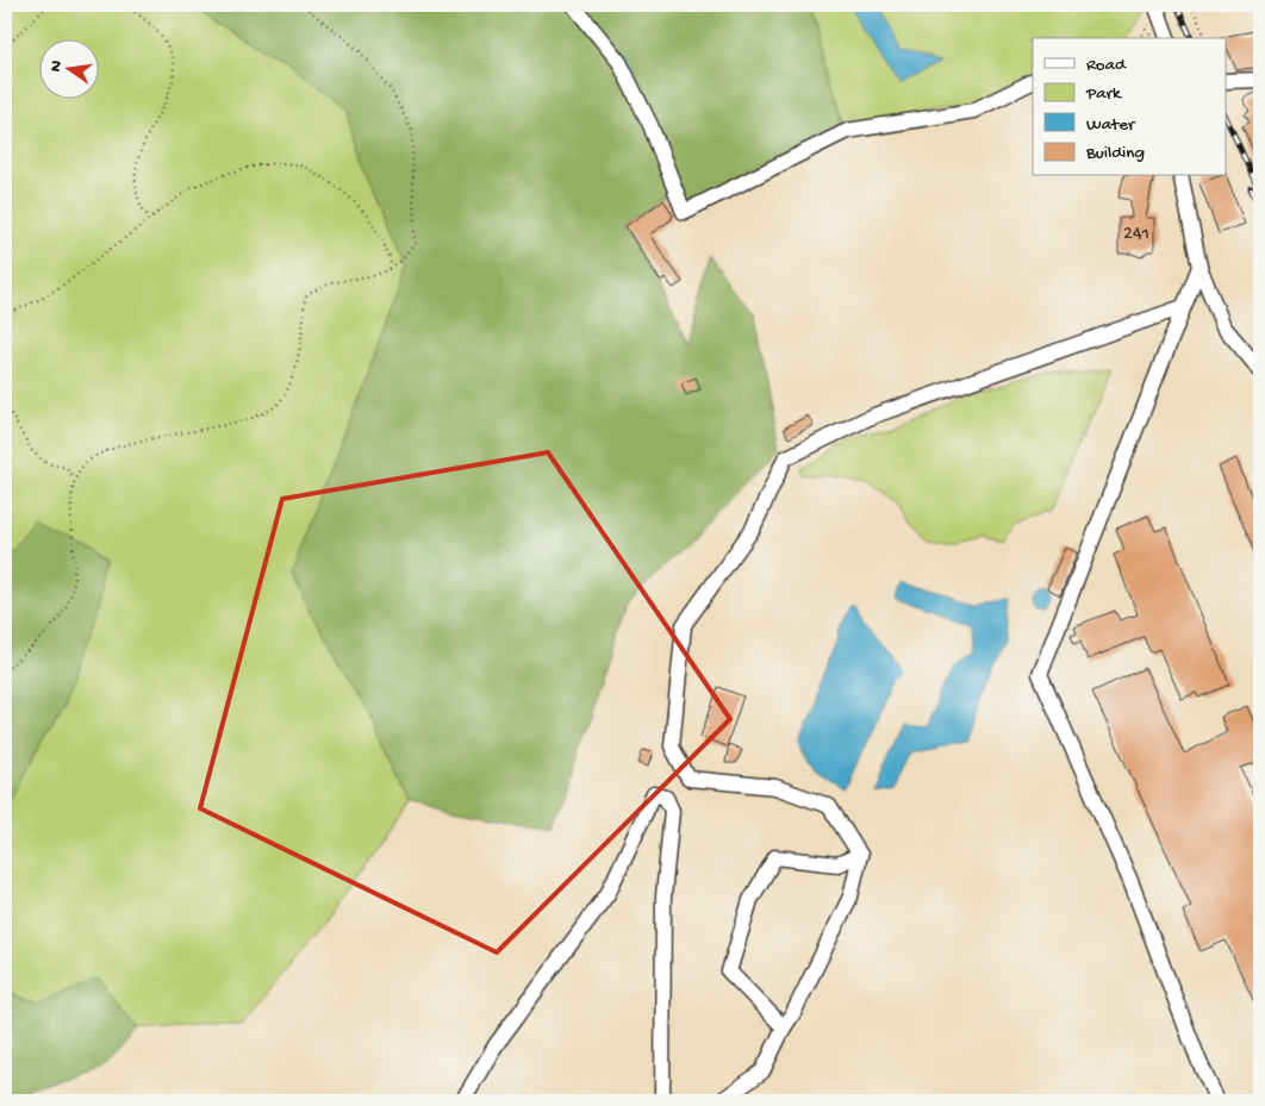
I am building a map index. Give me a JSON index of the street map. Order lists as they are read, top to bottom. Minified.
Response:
{"house_numbers":["241"],"legend":["Road","Park","Water","Building"],"north":"left"}
